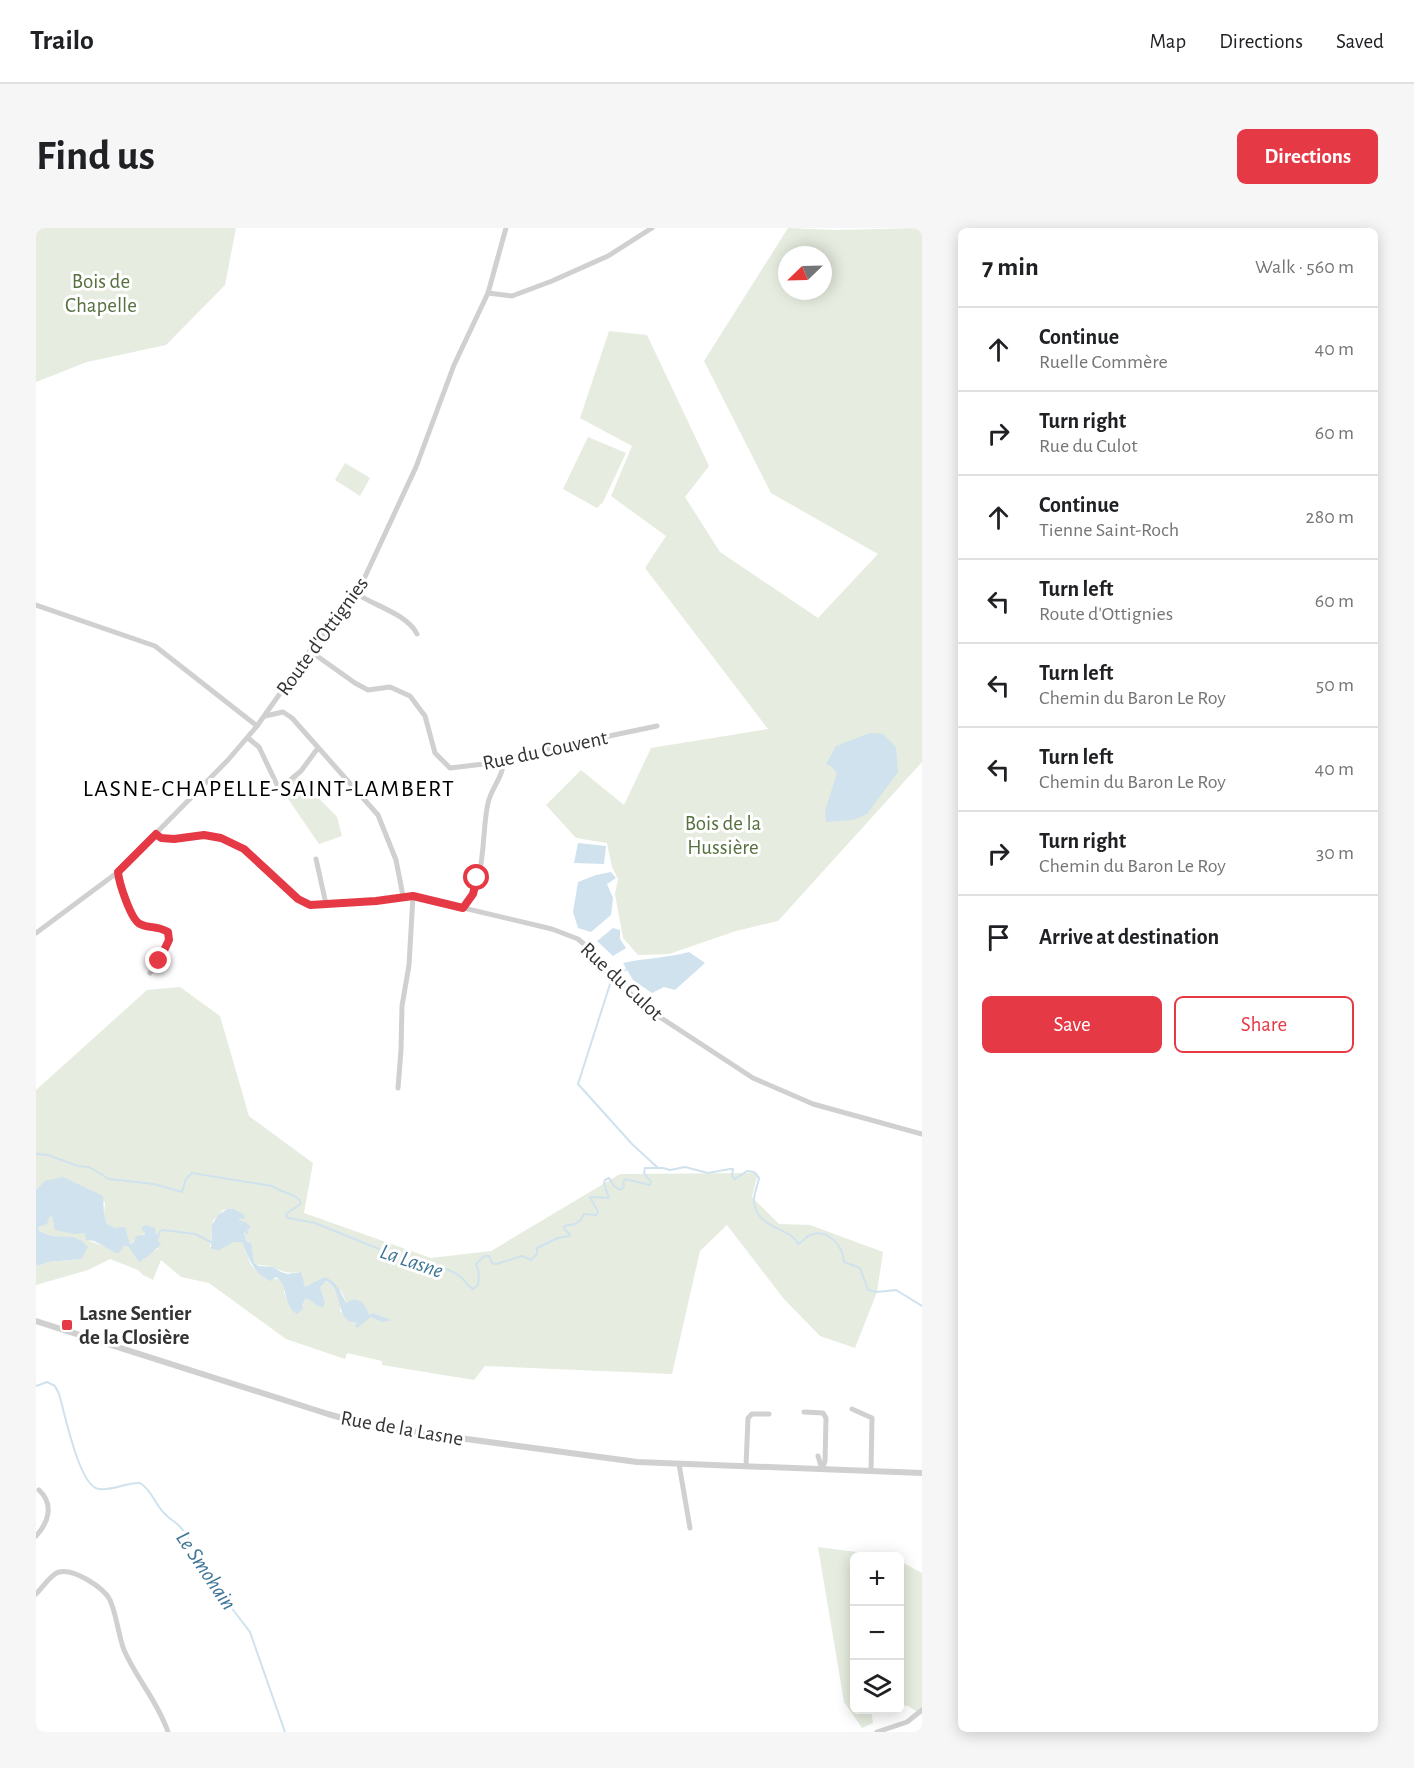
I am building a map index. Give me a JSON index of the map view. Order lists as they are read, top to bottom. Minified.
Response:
{"streets":{"street":["Route d'Ottignies","Rue du Couvent","Rue du Culot","Rue de la Lasne"]},"crossings":[["Route d'Ottignies","Rue du Couvent"],["Route d'Ottignies","Rue du Culot"]],"districts":["LASNE-CHAPELLE-SAINT-LAMBERT"],"water":["La Lasne","Le Smohain"],"parks":["Bois de Chapelle","Bois de la Hussière"],"places":{"transit":["Lasne Sentier de la Closière"]},"north":"bottom left","page":{"header":"Trailo","nav":["Map","Directions","Saved"],"buttons":["Directions",["Save","Share"]],"title":"Find us","heading":["7 min","Walk · 560 m"],"list":[["Continue","Ruelle Commère","40 m"],["Turn right","Rue du Culot","60 m"],["Continue","Tienne Saint-Roch","280 m"],["Turn left","Route d'Ottignies","60 m"],["Turn left","Chemin du Baron Le Roy","50 m"],["Turn left","Chemin du Baron Le Roy","40 m"],["Turn right","Chemin du Baron Le Roy","30 m"],"Arrive at destination"],"map_buttons":["+","−"]}}
